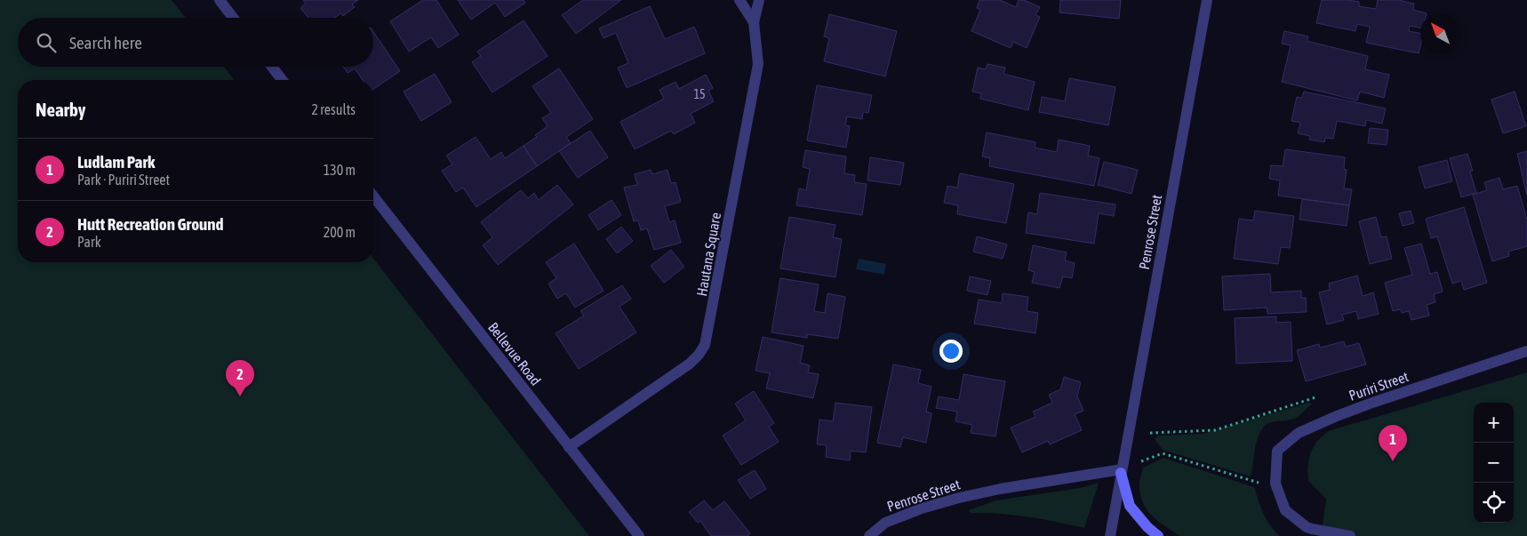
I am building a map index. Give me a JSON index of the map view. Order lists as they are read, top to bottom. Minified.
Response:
{"streets":{"street":["Penrose Street","Hautana Square","Bellevue Road","Puriri Street"]},"crossings":[["Hautana Square","Bellevue Road"]],"house_numbers":["15"],"north":"top left","page":{"search":"Search here","heading":["Nearby","2 results"],"list":[{"mark":"1","name":"Ludlam Park","note":"Park · Puriri Street","value":"130 m"},{"mark":"2","name":"Hutt Recreation Ground","note":"Park","value":"200 m"}],"pins":["2","1"],"map_buttons":["+","−"]}}
